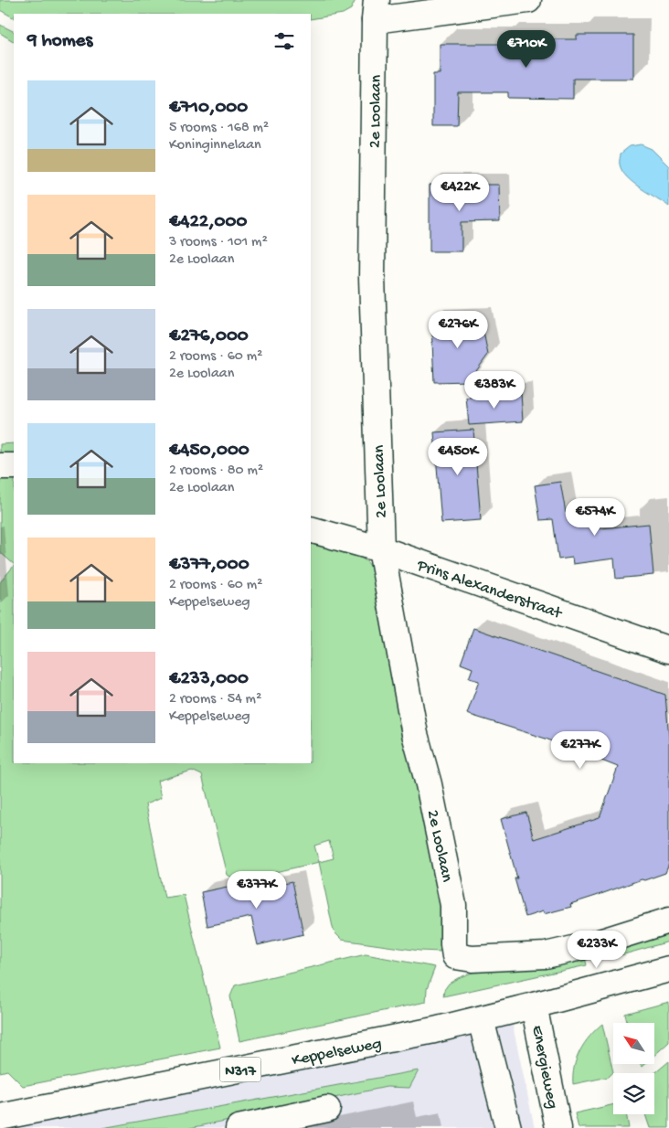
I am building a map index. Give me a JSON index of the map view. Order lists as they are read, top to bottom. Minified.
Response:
{"streets":{"street":["2e Loolaan","Prins Alexanderstraat","Keppelseweg","Energieweg","N317"]},"crossings":[["2e Loolaan","Prins Alexanderstraat"],["Keppelseweg","Energieweg"]],"north":"top left","page":{"heading":"9 homes","price":["€710K","€422K","€276K","€383K","€450K","€574K","€277K","€377K","€233K"],"list":[{"name":"€710,000","note":"5 rooms · 168 m² · Koninginnelaan"},{"name":"€422,000","note":"3 rooms · 101 m² · 2e Loolaan"},{"name":"€276,000","note":"2 rooms · 60 m² · 2e Loolaan"},{"name":"€450,000","note":"2 rooms · 80 m² · 2e Loolaan"},{"name":"€377,000","note":"2 rooms · 60 m² · Keppelseweg"},{"name":"€233,000","note":"2 rooms · 54 m² · Keppelseweg"}]}}
